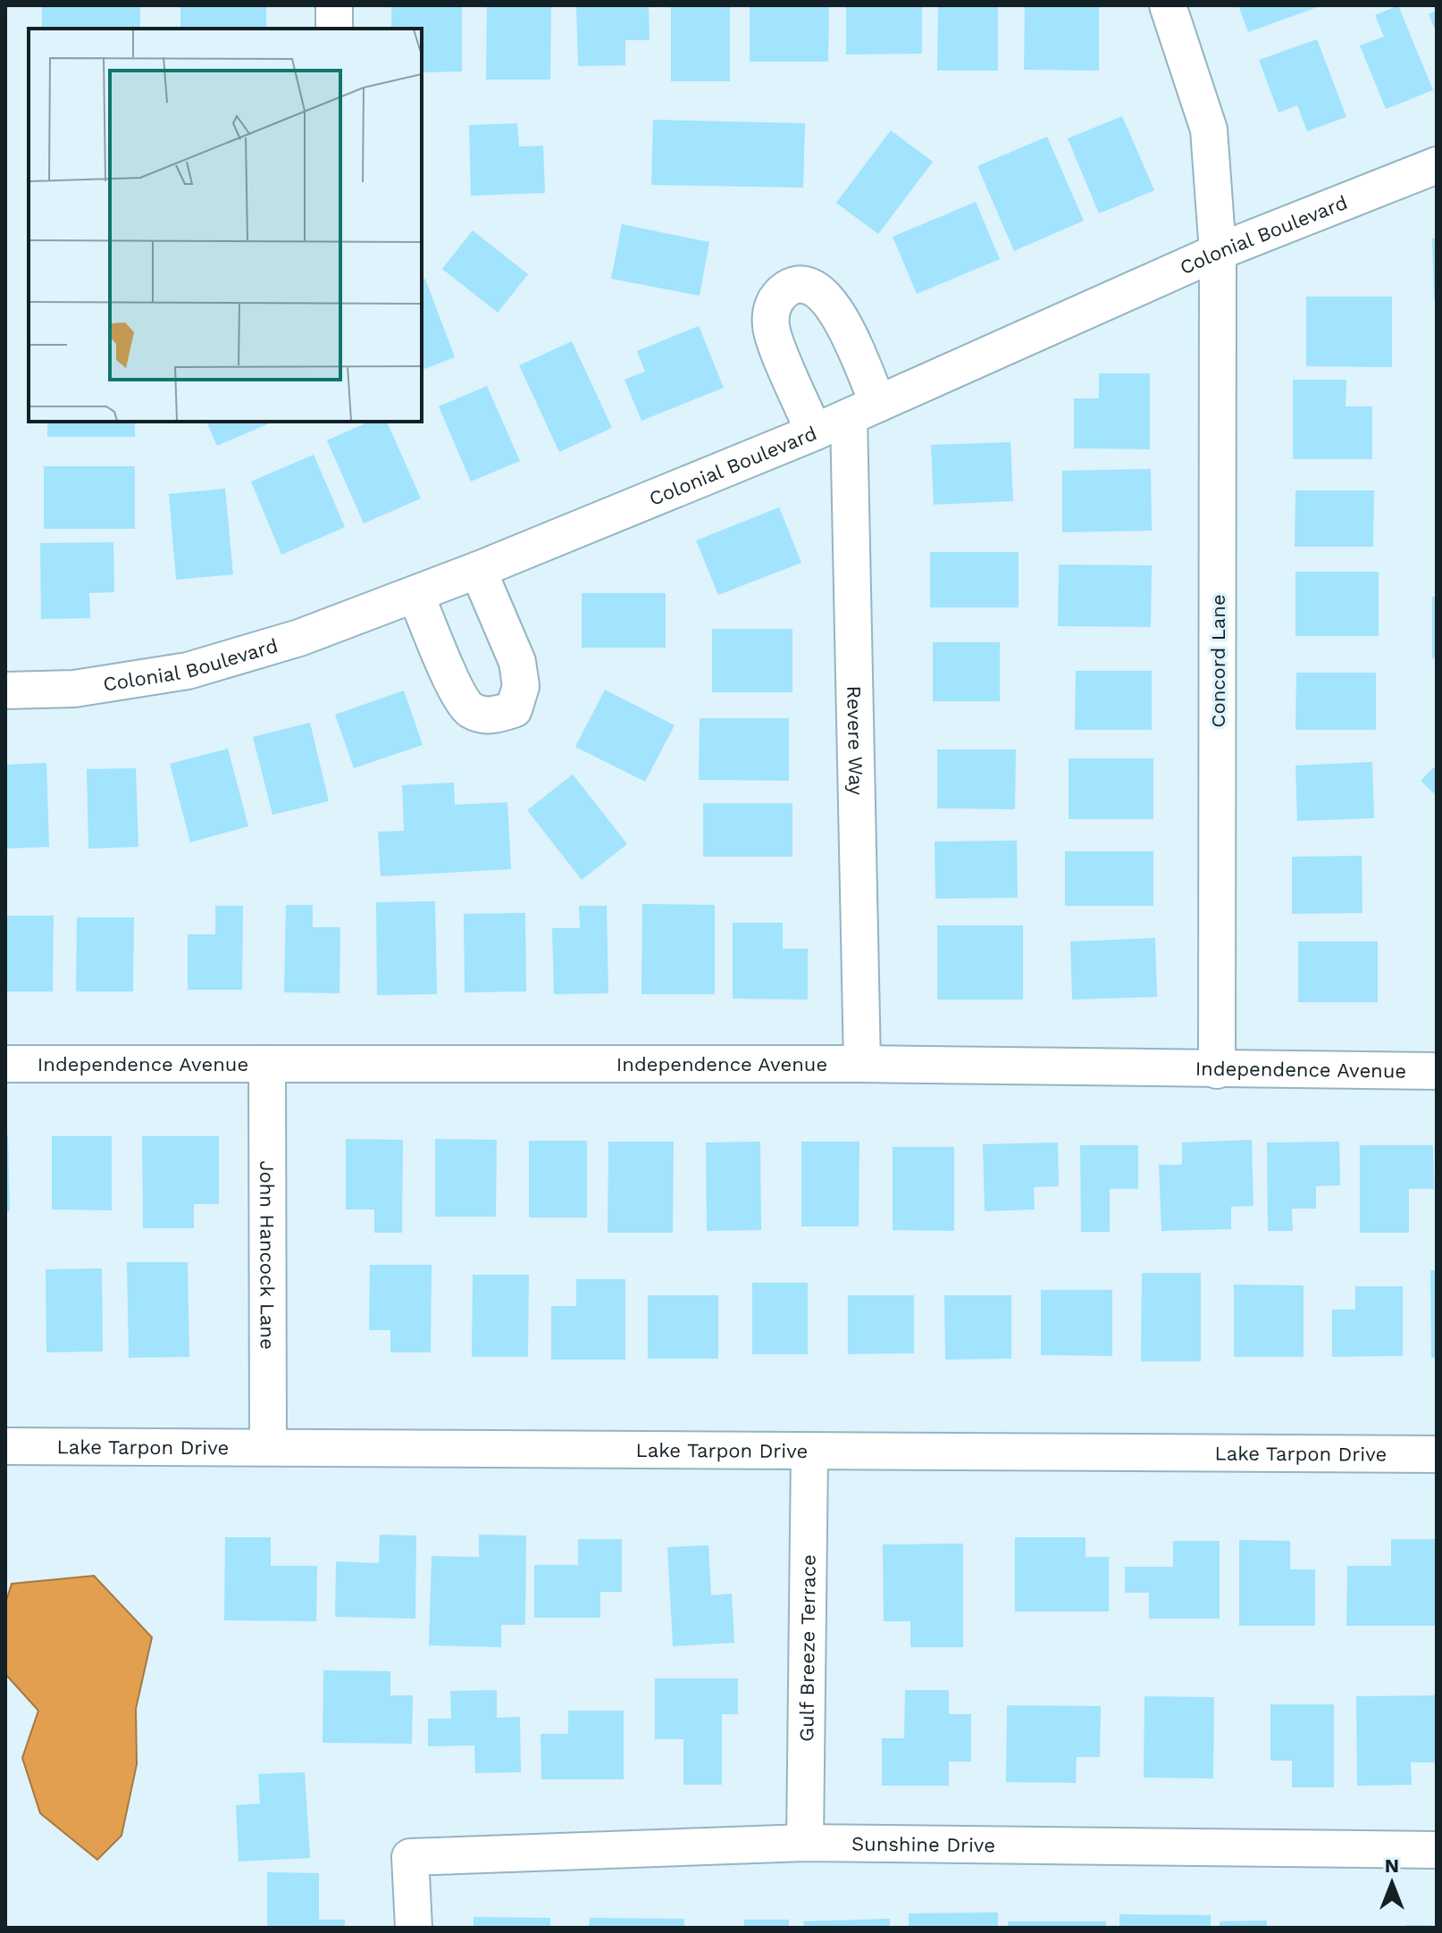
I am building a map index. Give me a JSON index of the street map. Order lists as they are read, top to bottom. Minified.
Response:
{"streets":{"street":["Colonial Boulevard","Concord Lane","Revere Way","Independence Avenue","John Hancock Lane","Lake Tarpon Drive","Gulf Breeze Terrace","Sunshine Drive"]},"crossings":[["Colonial Boulevard","Concord Lane"],["Colonial Boulevard","Revere Way"],["Concord Lane","Independence Avenue"],["Revere Way","Independence Avenue"],["Independence Avenue","John Hancock Lane"],["John Hancock Lane","Lake Tarpon Drive"],["Lake Tarpon Drive","Gulf Breeze Terrace"],["Gulf Breeze Terrace","Sunshine Drive"]],"north":"top"}
